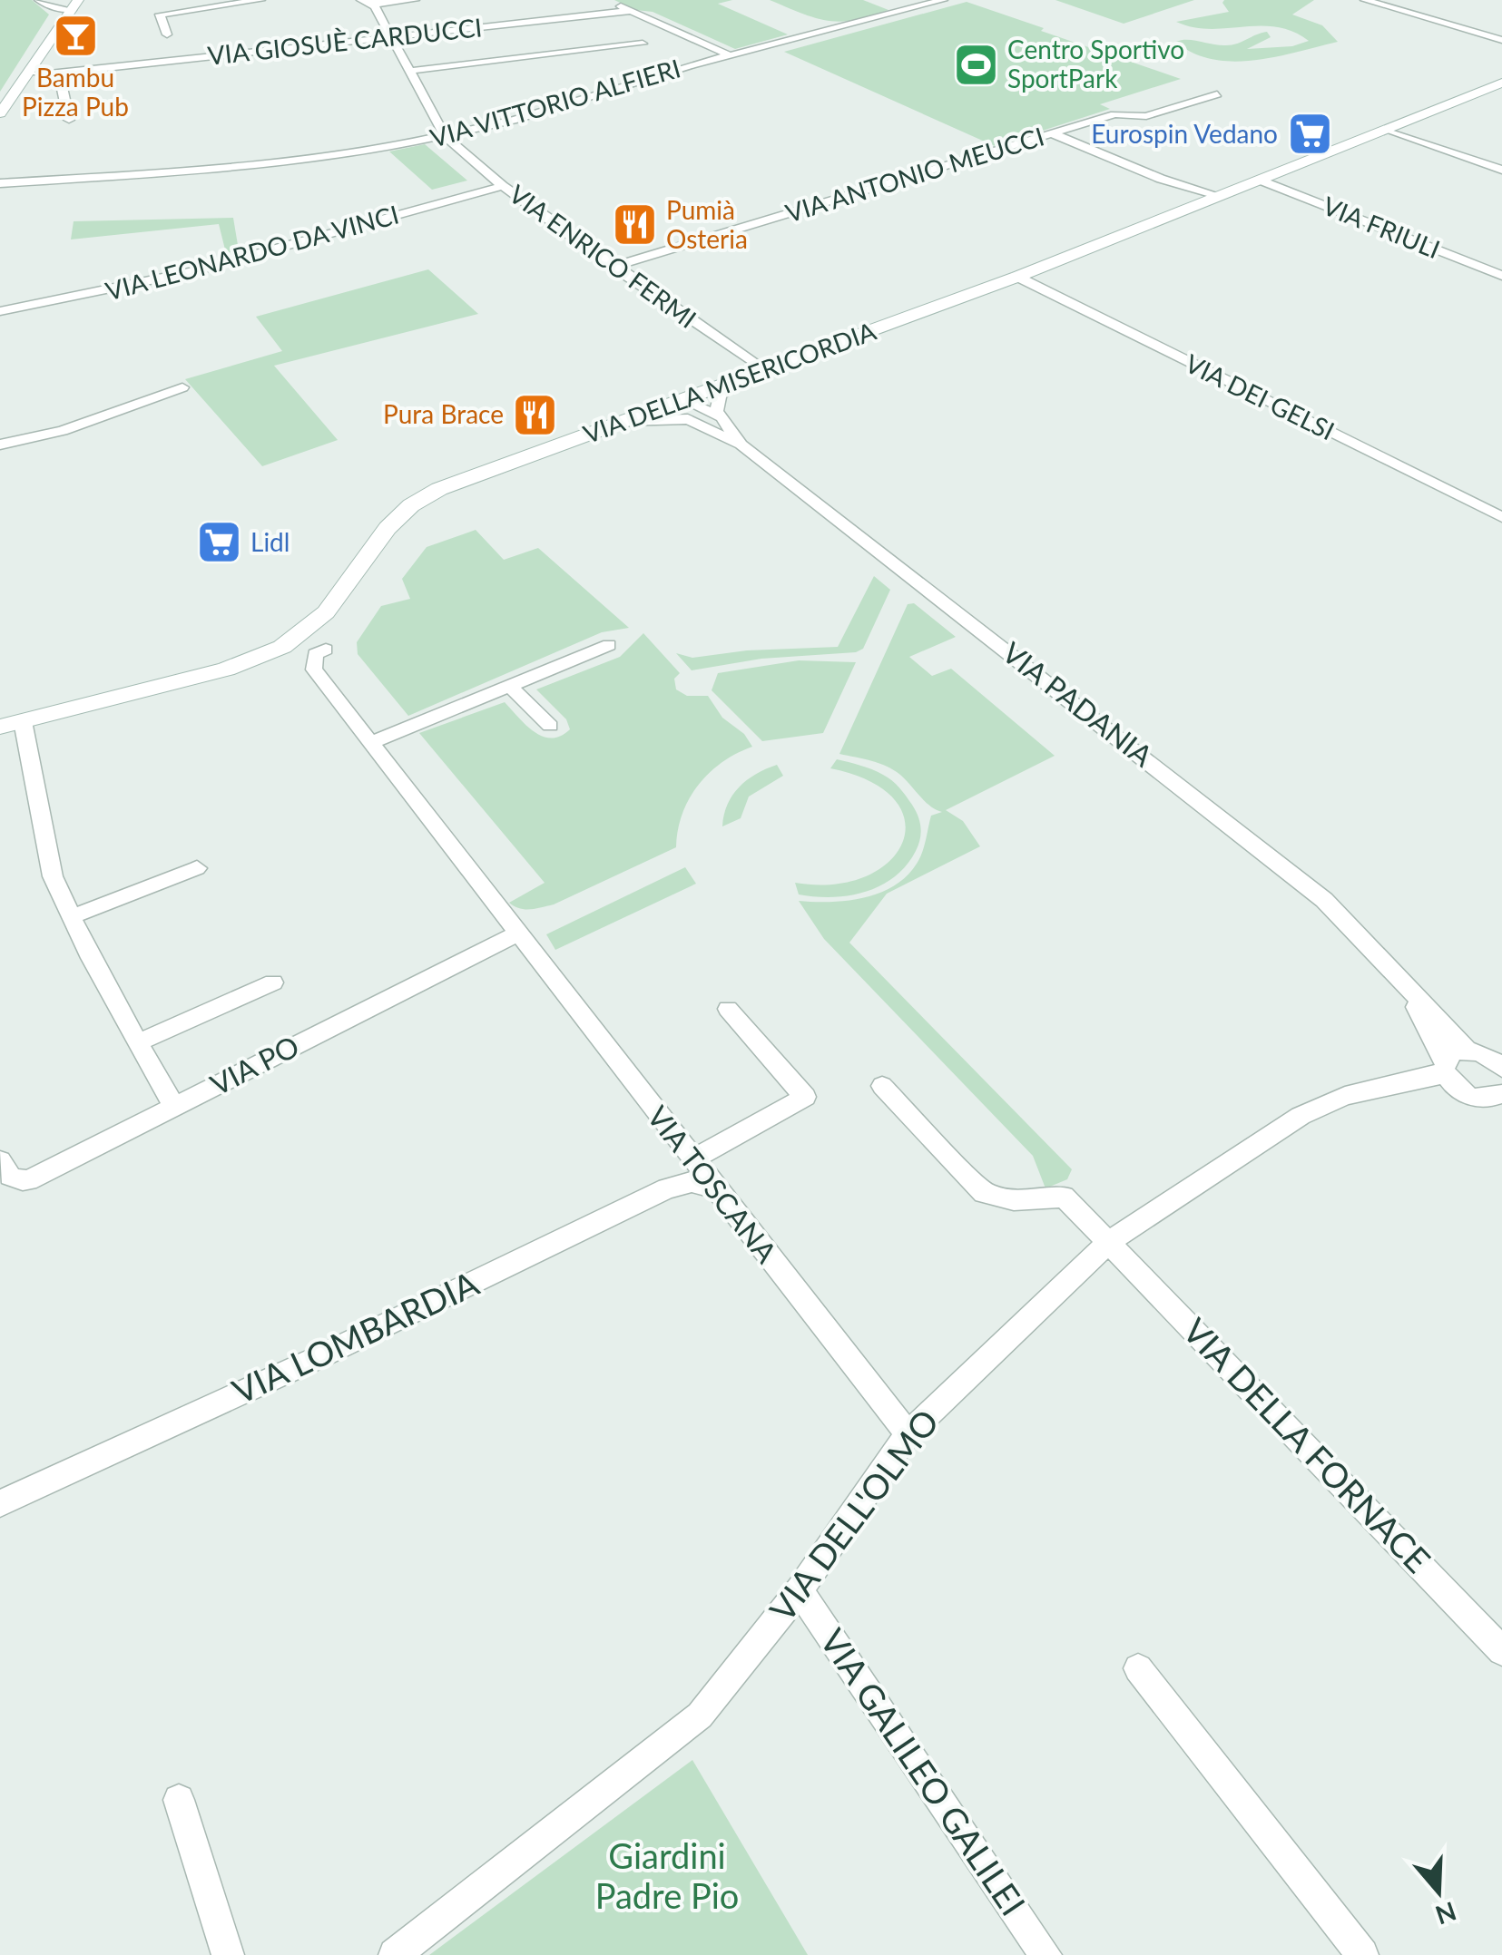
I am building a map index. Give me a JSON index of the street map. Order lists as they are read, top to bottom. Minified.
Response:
{"streets":{"street":["VIA GIOSUÈ CARDUCCI","VIA VITTORIO ALFIERI","VIA ANTONIO MEUCCI","VIA FRIULI","VIA LEONARDO DA VINCI","VIA ENRICO FERMI","VIA DELLA MISERICORDIA","VIA DEI GELSI","VIA PADANIA","VIA PO","VIA TOSCANA","VIA LOMBARDIA","VIA DELLA FORNACE","VIA DELL'OLMO","VIA GALILEO GALILEI"]},"crossings":[["VIA VITTORIO ALFIERI","VIA ENRICO FERMI"],["VIA ANTONIO MEUCCI","VIA ENRICO FERMI"],["VIA FRIULI","VIA DELLA MISERICORDIA"],["VIA LEONARDO DA VINCI","VIA ENRICO FERMI"],["VIA ENRICO FERMI","VIA DELLA MISERICORDIA"],["VIA DELLA MISERICORDIA","VIA DEI GELSI"],["VIA DELLA MISERICORDIA","VIA PADANIA"],["VIA PADANIA","VIA DELL'OLMO"],["VIA PO","VIA TOSCANA"],["VIA TOSCANA","VIA LOMBARDIA"],["VIA TOSCANA","VIA DELL'OLMO"],["VIA DELLA FORNACE","VIA DELL'OLMO"],["VIA DELL'OLMO","VIA GALILEO GALILEI"]],"parks":["Giardini Padre Pio"],"places":{"bar":["Bambu Pizza Pub"],"sports":["Centro Sportivo SportPark"],"supermarket":["Eurospin Vedano","Lidl"],"restaurant":["Pumià Osteria","Pura Brace"]},"north":"bottom"}
